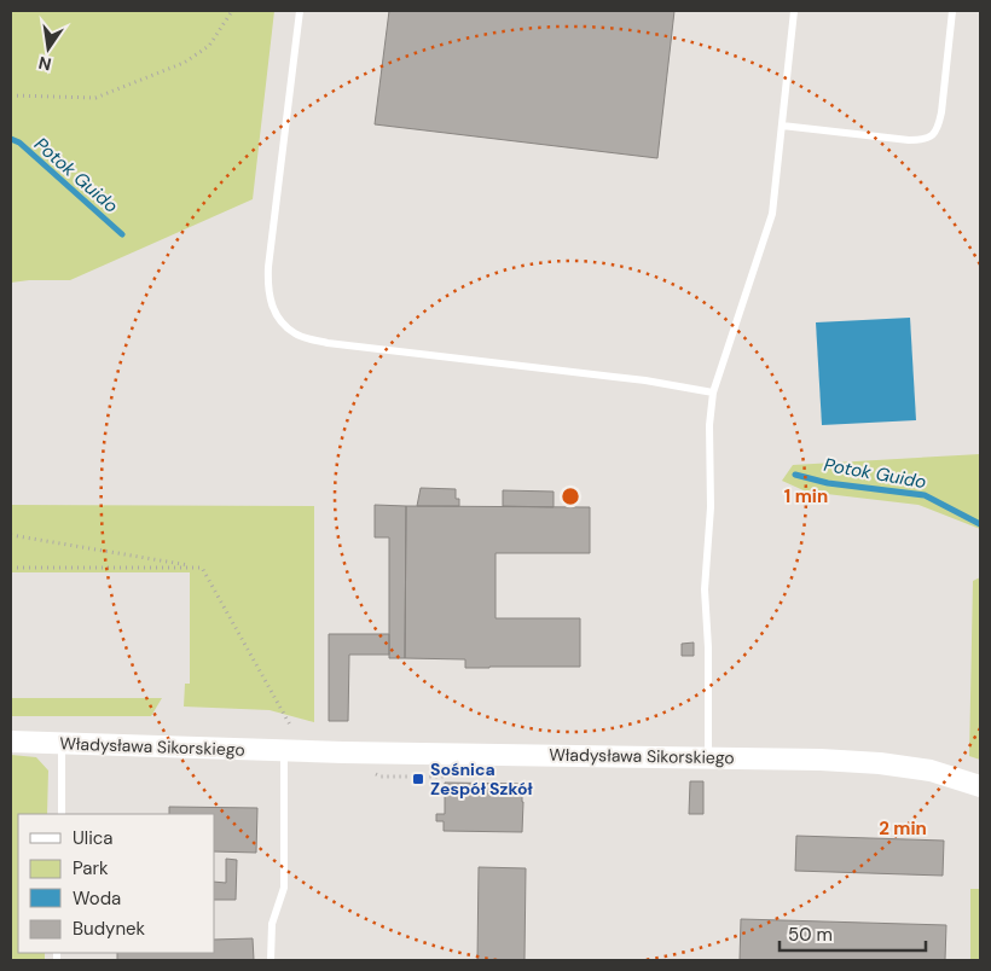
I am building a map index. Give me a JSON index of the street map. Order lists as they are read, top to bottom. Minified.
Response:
{"streets":{"street":["Władysława Sikorskiego"]},"water":["Potok Guido"],"places":{"transit":["Sośnica Zespół Szkół"]},"legend":["Ulica","Park","Woda","Budynek"],"scale_bar":"50 m","north":"bottom","rings":["1 min","2 min"]}
